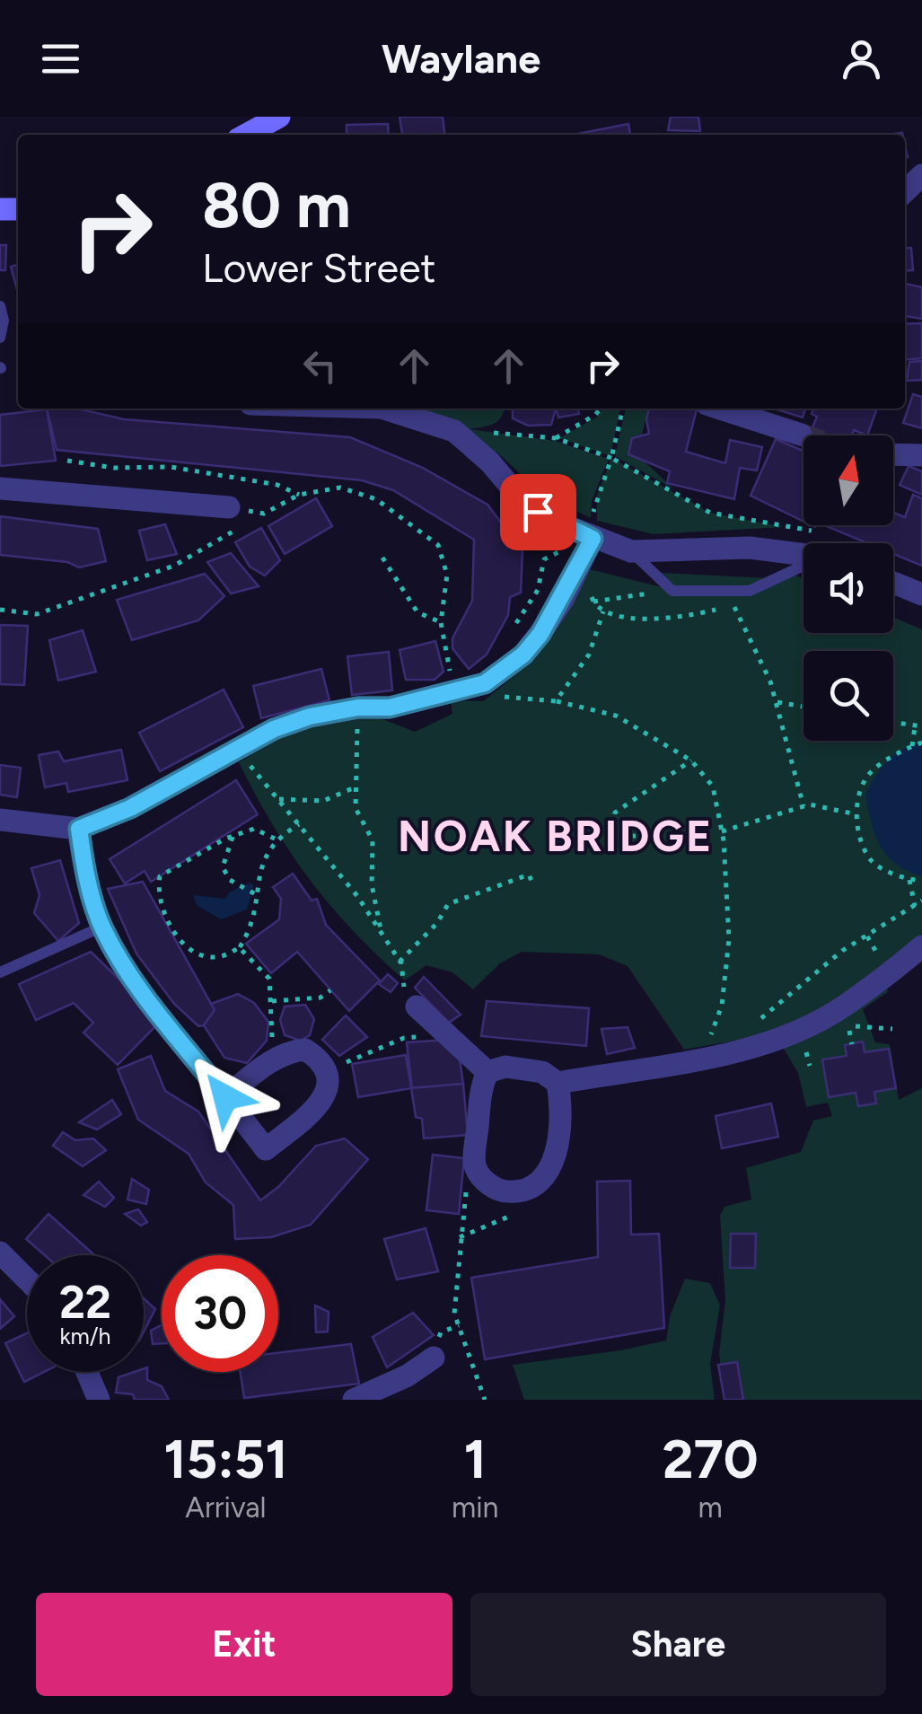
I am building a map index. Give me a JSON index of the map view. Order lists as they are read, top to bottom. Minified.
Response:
{"districts":["NOAK BRIDGE"],"north":"top","page":{"header":"Waylane","turn":["80 m","Lower Street"],"speed":"22 km/h","limit":"30","eta":["15:51","Arrival","1","min","270","m"],"buttons":["Exit","Share"]}}
